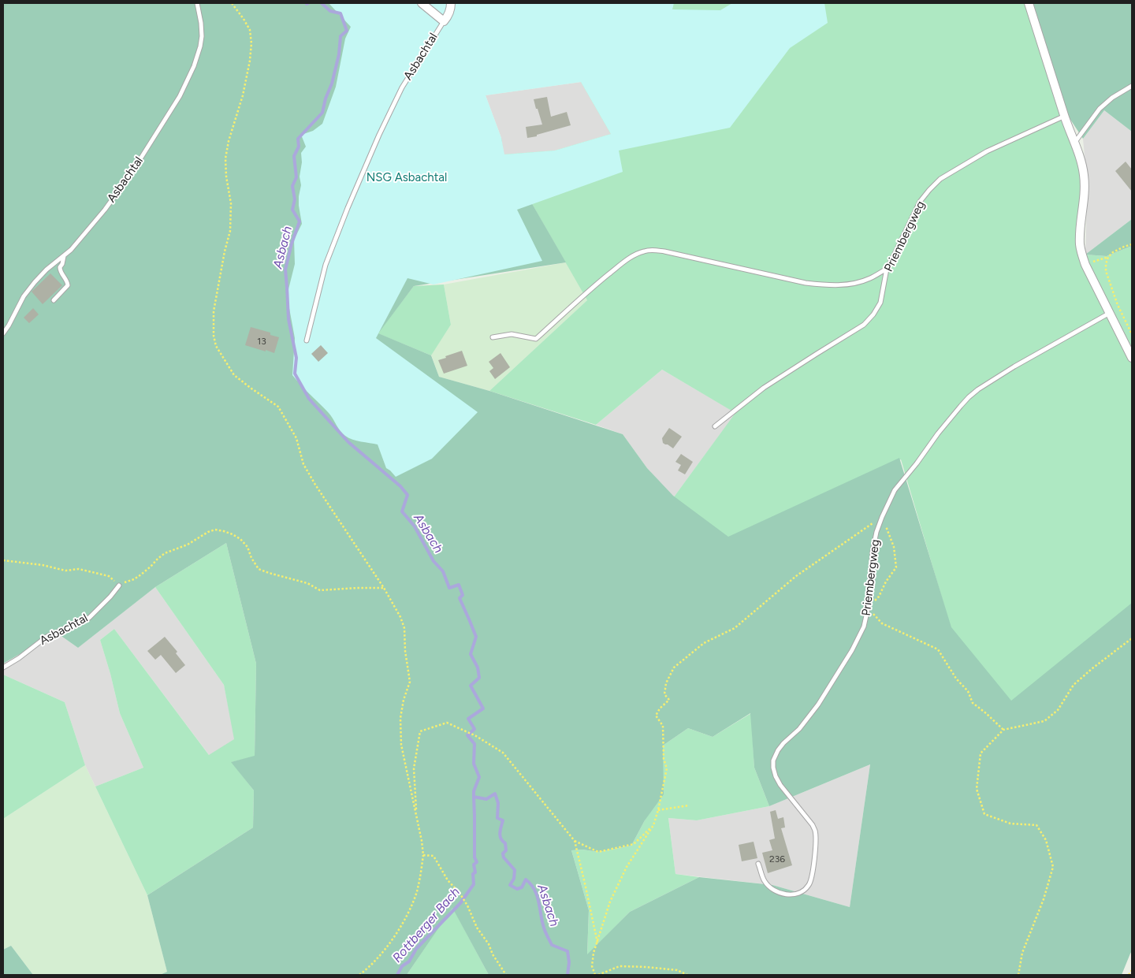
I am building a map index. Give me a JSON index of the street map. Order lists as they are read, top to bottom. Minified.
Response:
{"streets":{"street":["Asbachtal"],"lane":["Priembergweg"]},"water":["Asbach","Rottberger Bach"],"parks":["NSG Asbachtal"],"house_numbers":["13","236"]}
